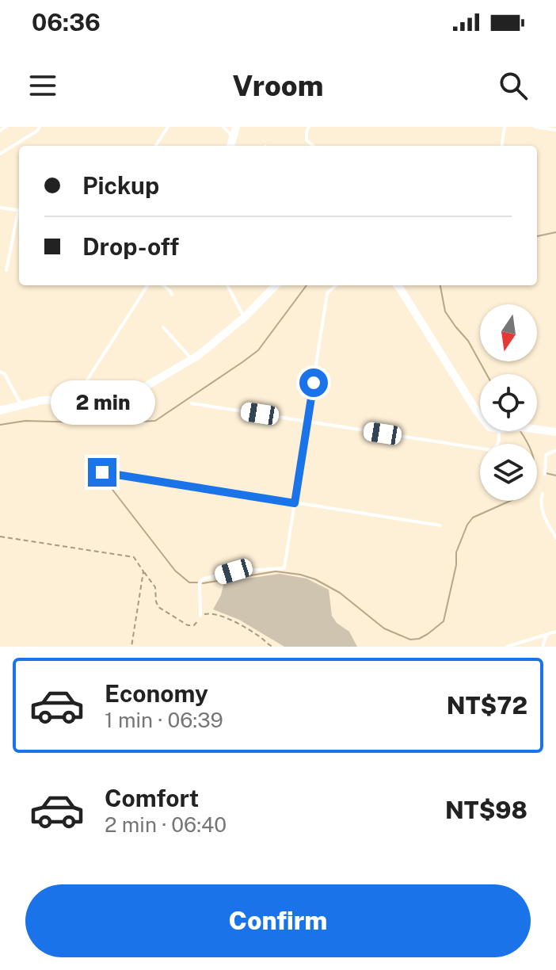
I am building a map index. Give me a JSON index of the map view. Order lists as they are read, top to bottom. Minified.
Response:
{"north":"bottom","page":{"status":"06:36","header":"Vroom","banner":["Pickup","Drop-off"],"bubble":"2 min","list":[{"name":"Economy","note":"1 min · 06:39","value":"NT$72"},{"name":"Comfort","note":"2 min · 06:40","value":"NT$98"}],"buttons":"Confirm"}}
